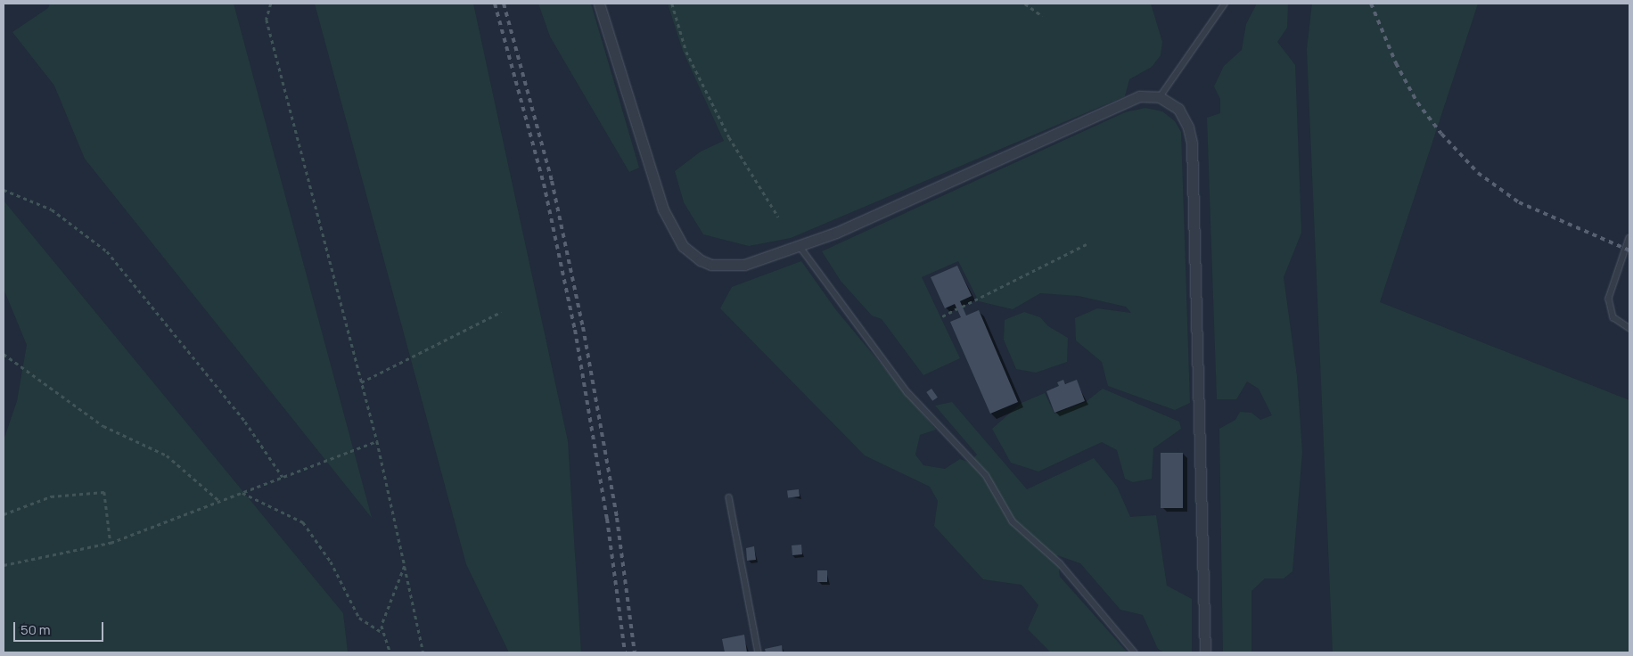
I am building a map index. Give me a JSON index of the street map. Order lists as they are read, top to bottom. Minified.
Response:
{"scale_bar":"50 m"}
